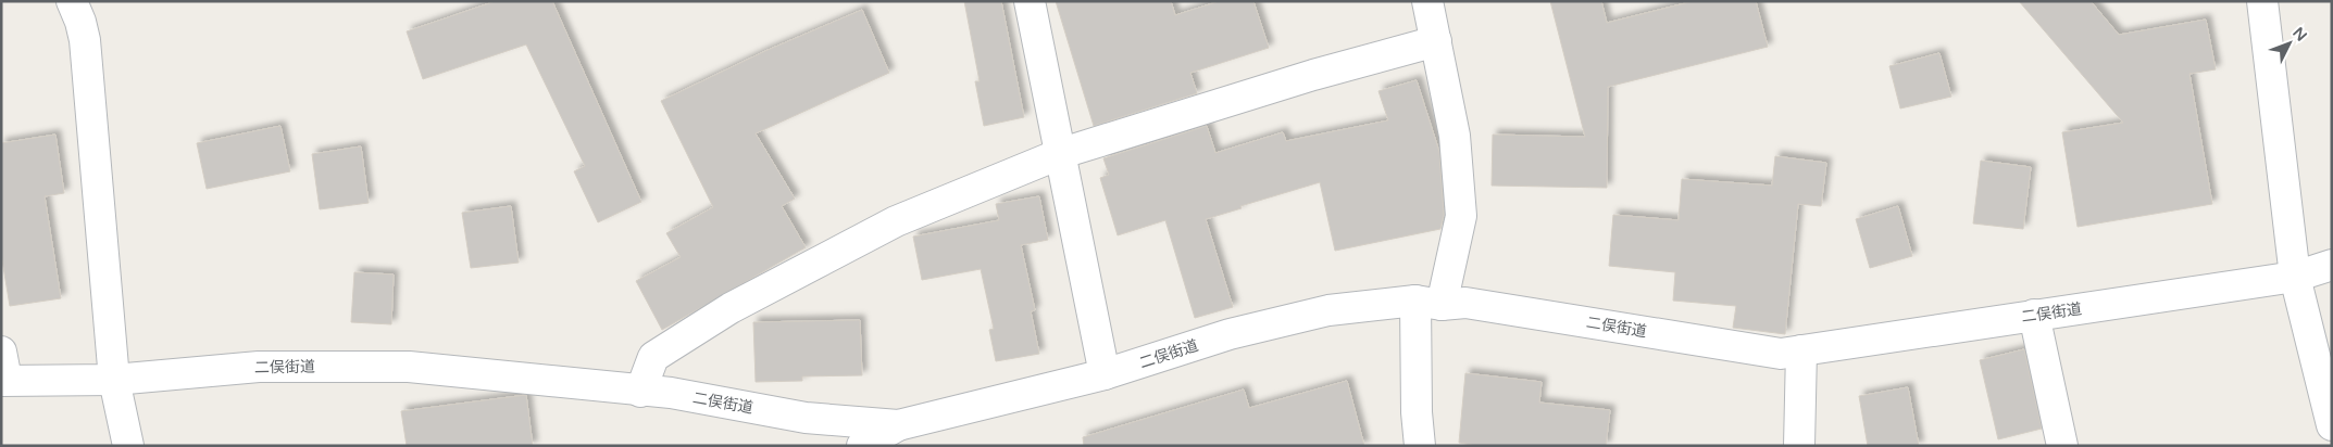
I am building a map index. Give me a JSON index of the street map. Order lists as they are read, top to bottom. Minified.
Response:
{"streets":{"street":["二俣街道"]},"north":"top right"}
